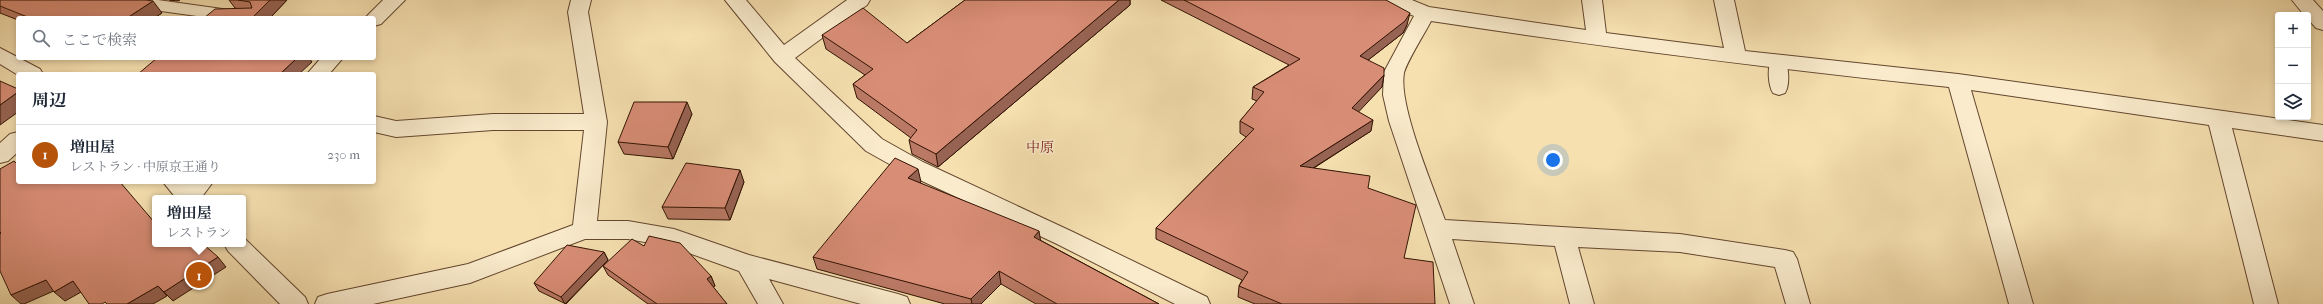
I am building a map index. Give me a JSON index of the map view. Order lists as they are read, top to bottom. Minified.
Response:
{"districts":["中原"],"page":{"map_buttons":["+","−"],"search":"ここで検索","heading":"周辺","list":[{"mark":"1","name":"増田屋","note":"レストラン · 中原京王通り","value":"230 m"}],"popup":["増田屋","レストラン"],"pins":"1"}}
